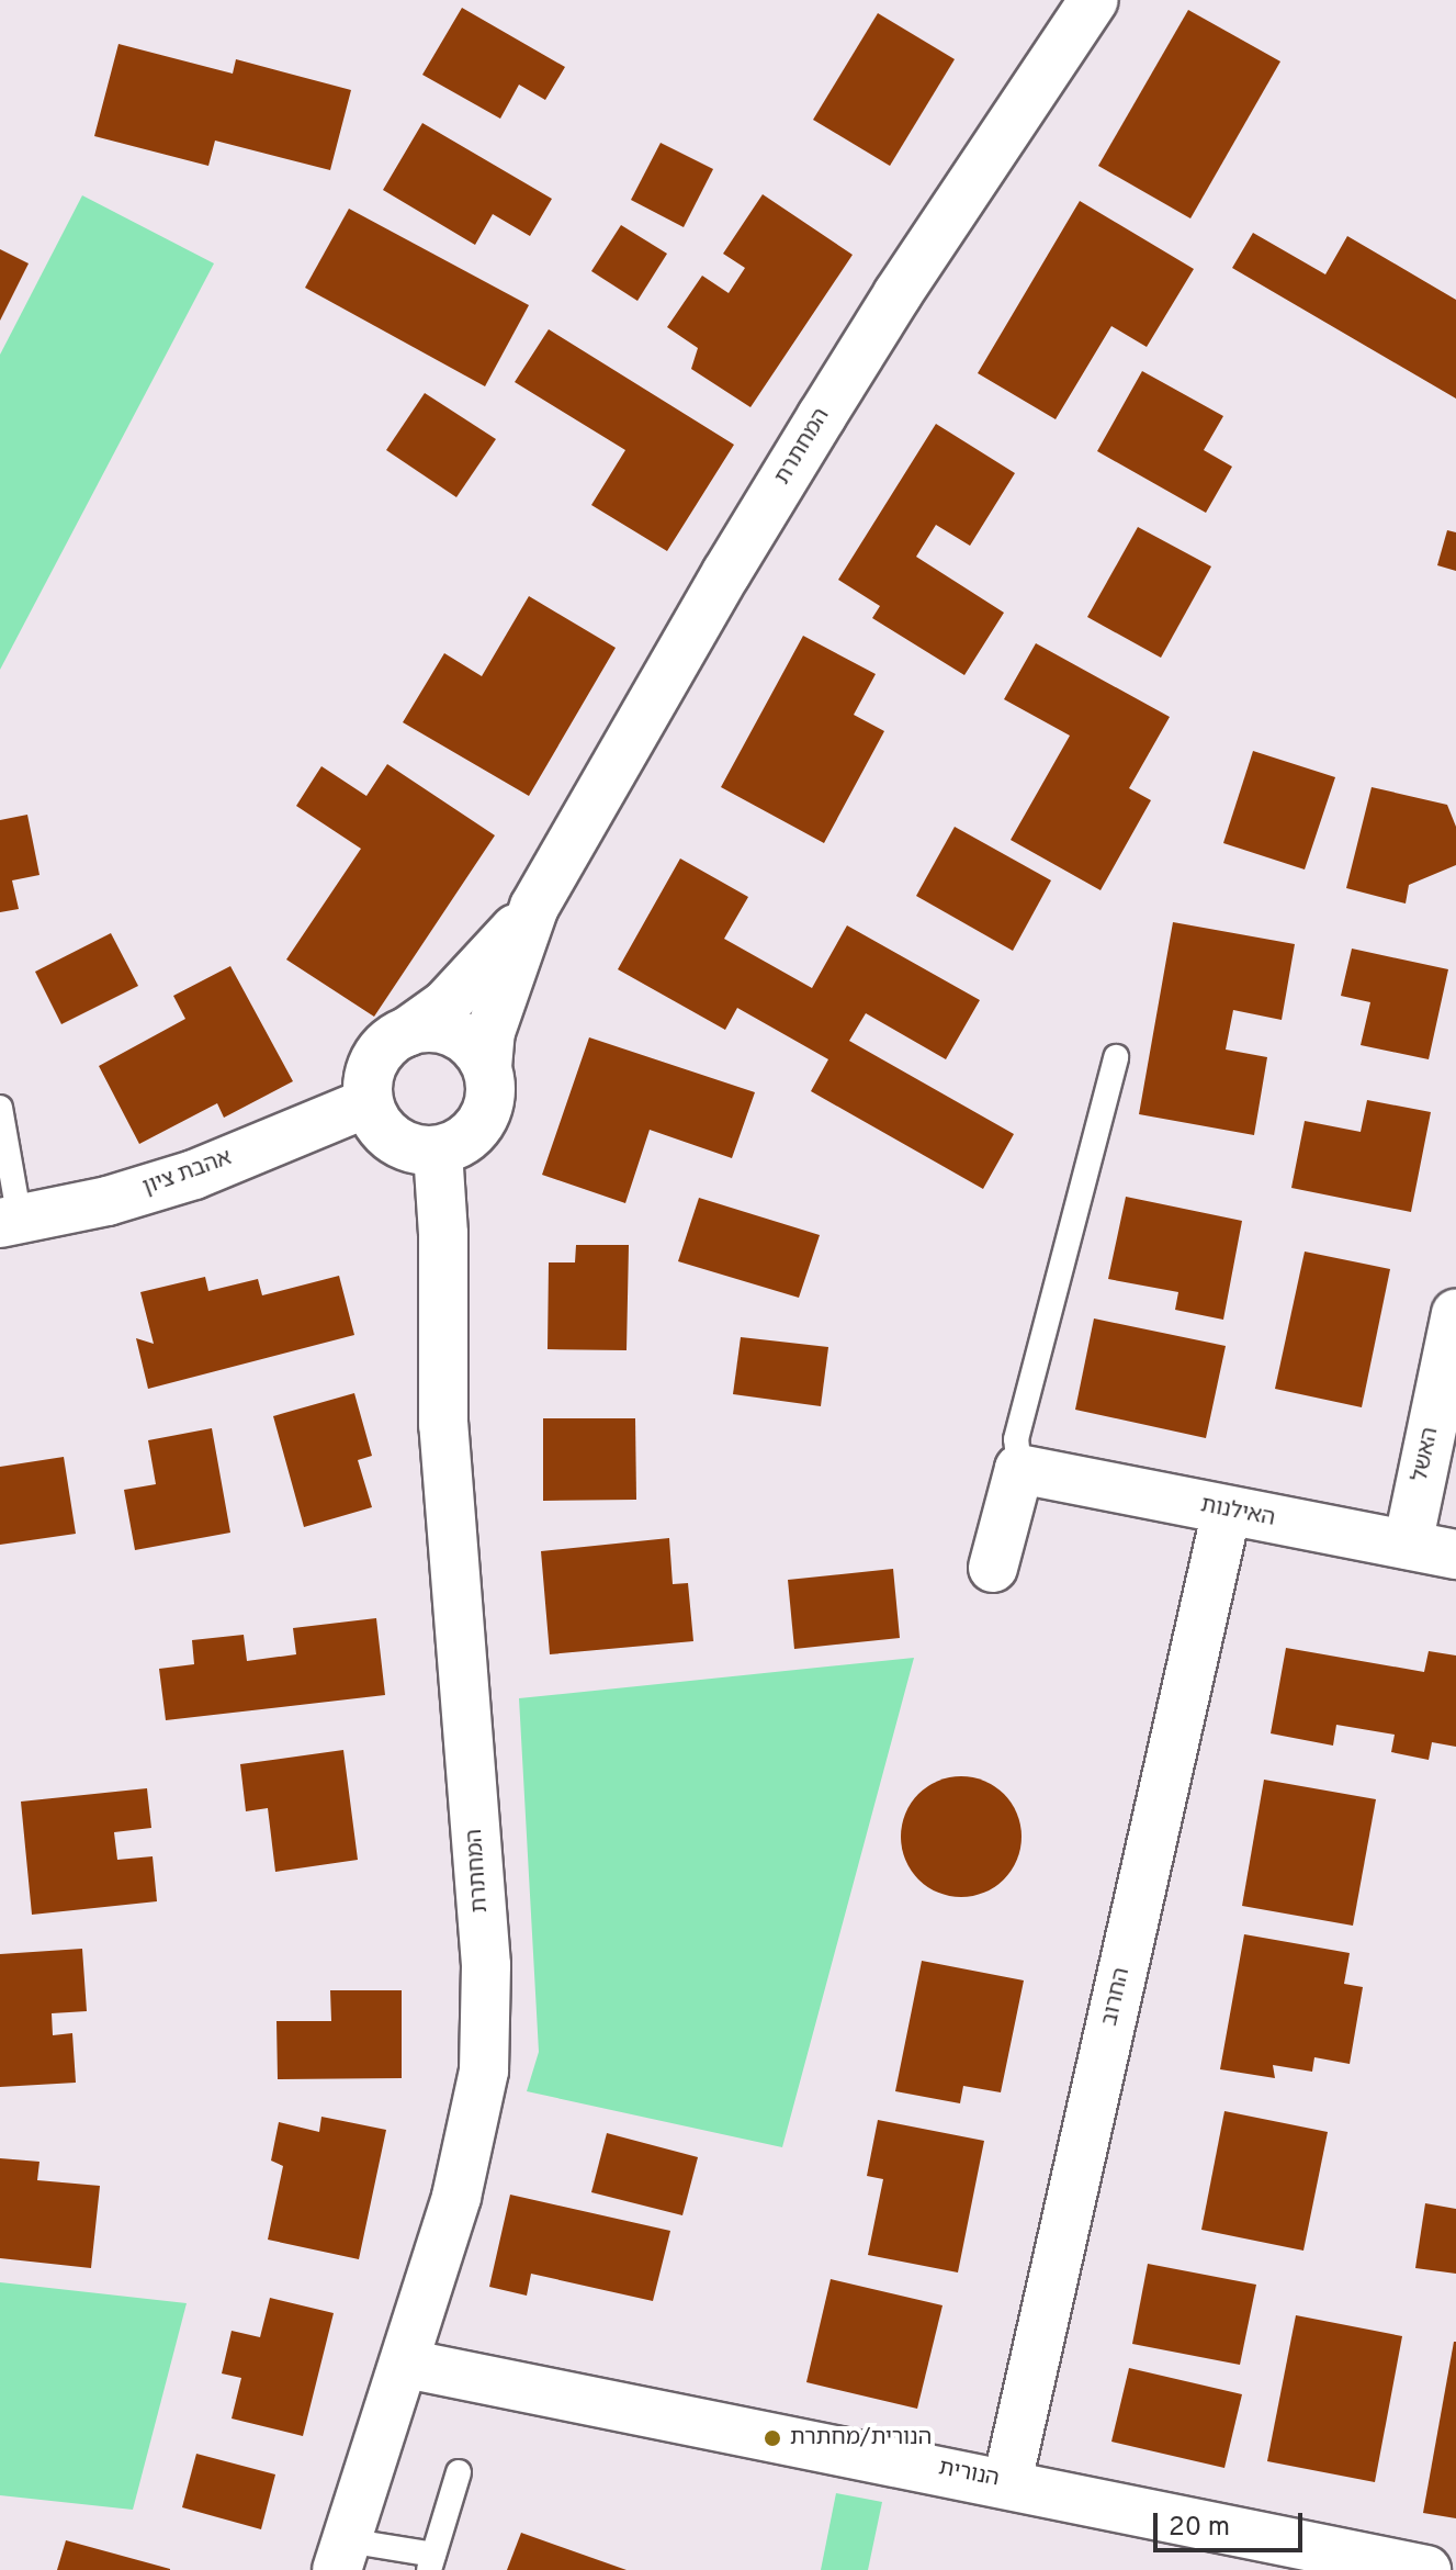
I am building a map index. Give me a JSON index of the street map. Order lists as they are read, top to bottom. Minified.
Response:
{"streets":{"street":["המחתרת","אהבת ציון","האשל","האילנות","החרוב","הנורית"]},"crossings":[["המחתרת","אהבת ציון"],["המחתרת","הנורית"],["האשל","האילנות"],["האילנות","החרוב"],["החרוב","הנורית"]],"places":["הנורית/מחתרת"],"scale_bar":"20 m"}
